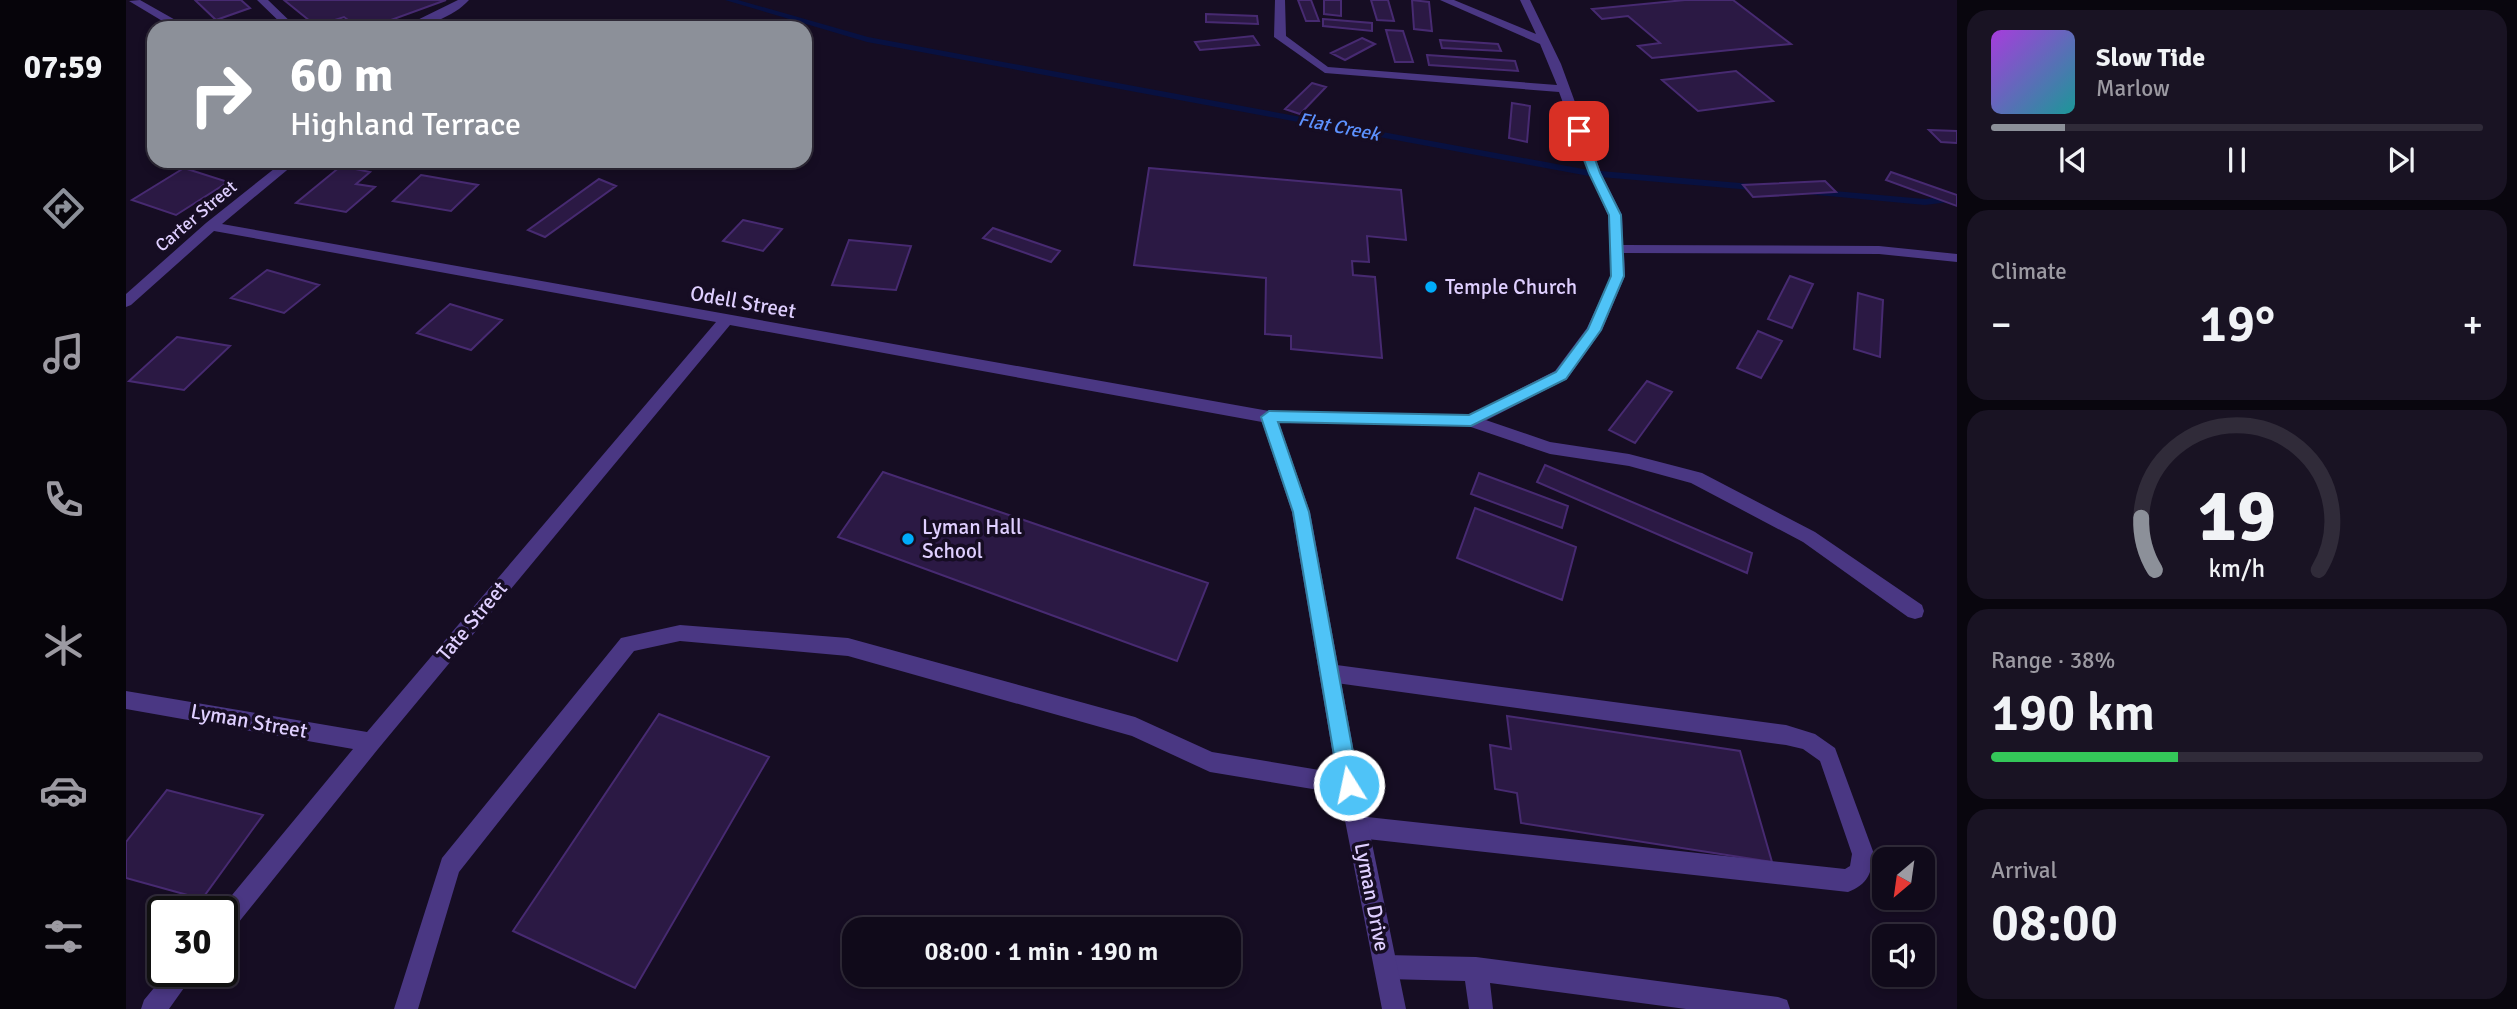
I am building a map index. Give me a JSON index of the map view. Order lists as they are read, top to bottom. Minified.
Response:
{"streets":{"street":["Carter Street","Odell Street","Tate Street","Lyman Street","Lyman Drive"]},"crossings":[["Carter Street","Odell Street"],["Odell Street","Tate Street"],["Odell Street","Lyman Drive"],["Tate Street","Lyman Street"]],"water":["Flat Creek"],"places":["Temple Church","Lyman Hall School"],"north":"bottom left","page":{"tabs":"07:59","turn":["60 m","Highland Terrace"],"song":["Slow Tide","Marlow"],"tile":["Climate",["Range · 38%","190 km"],["Arrival","08:00"]],"heat":["−","19°","+"],"limit":"30","trip":"08:00 · 1 min · 190 m","gauge":["19","km/h"]}}
